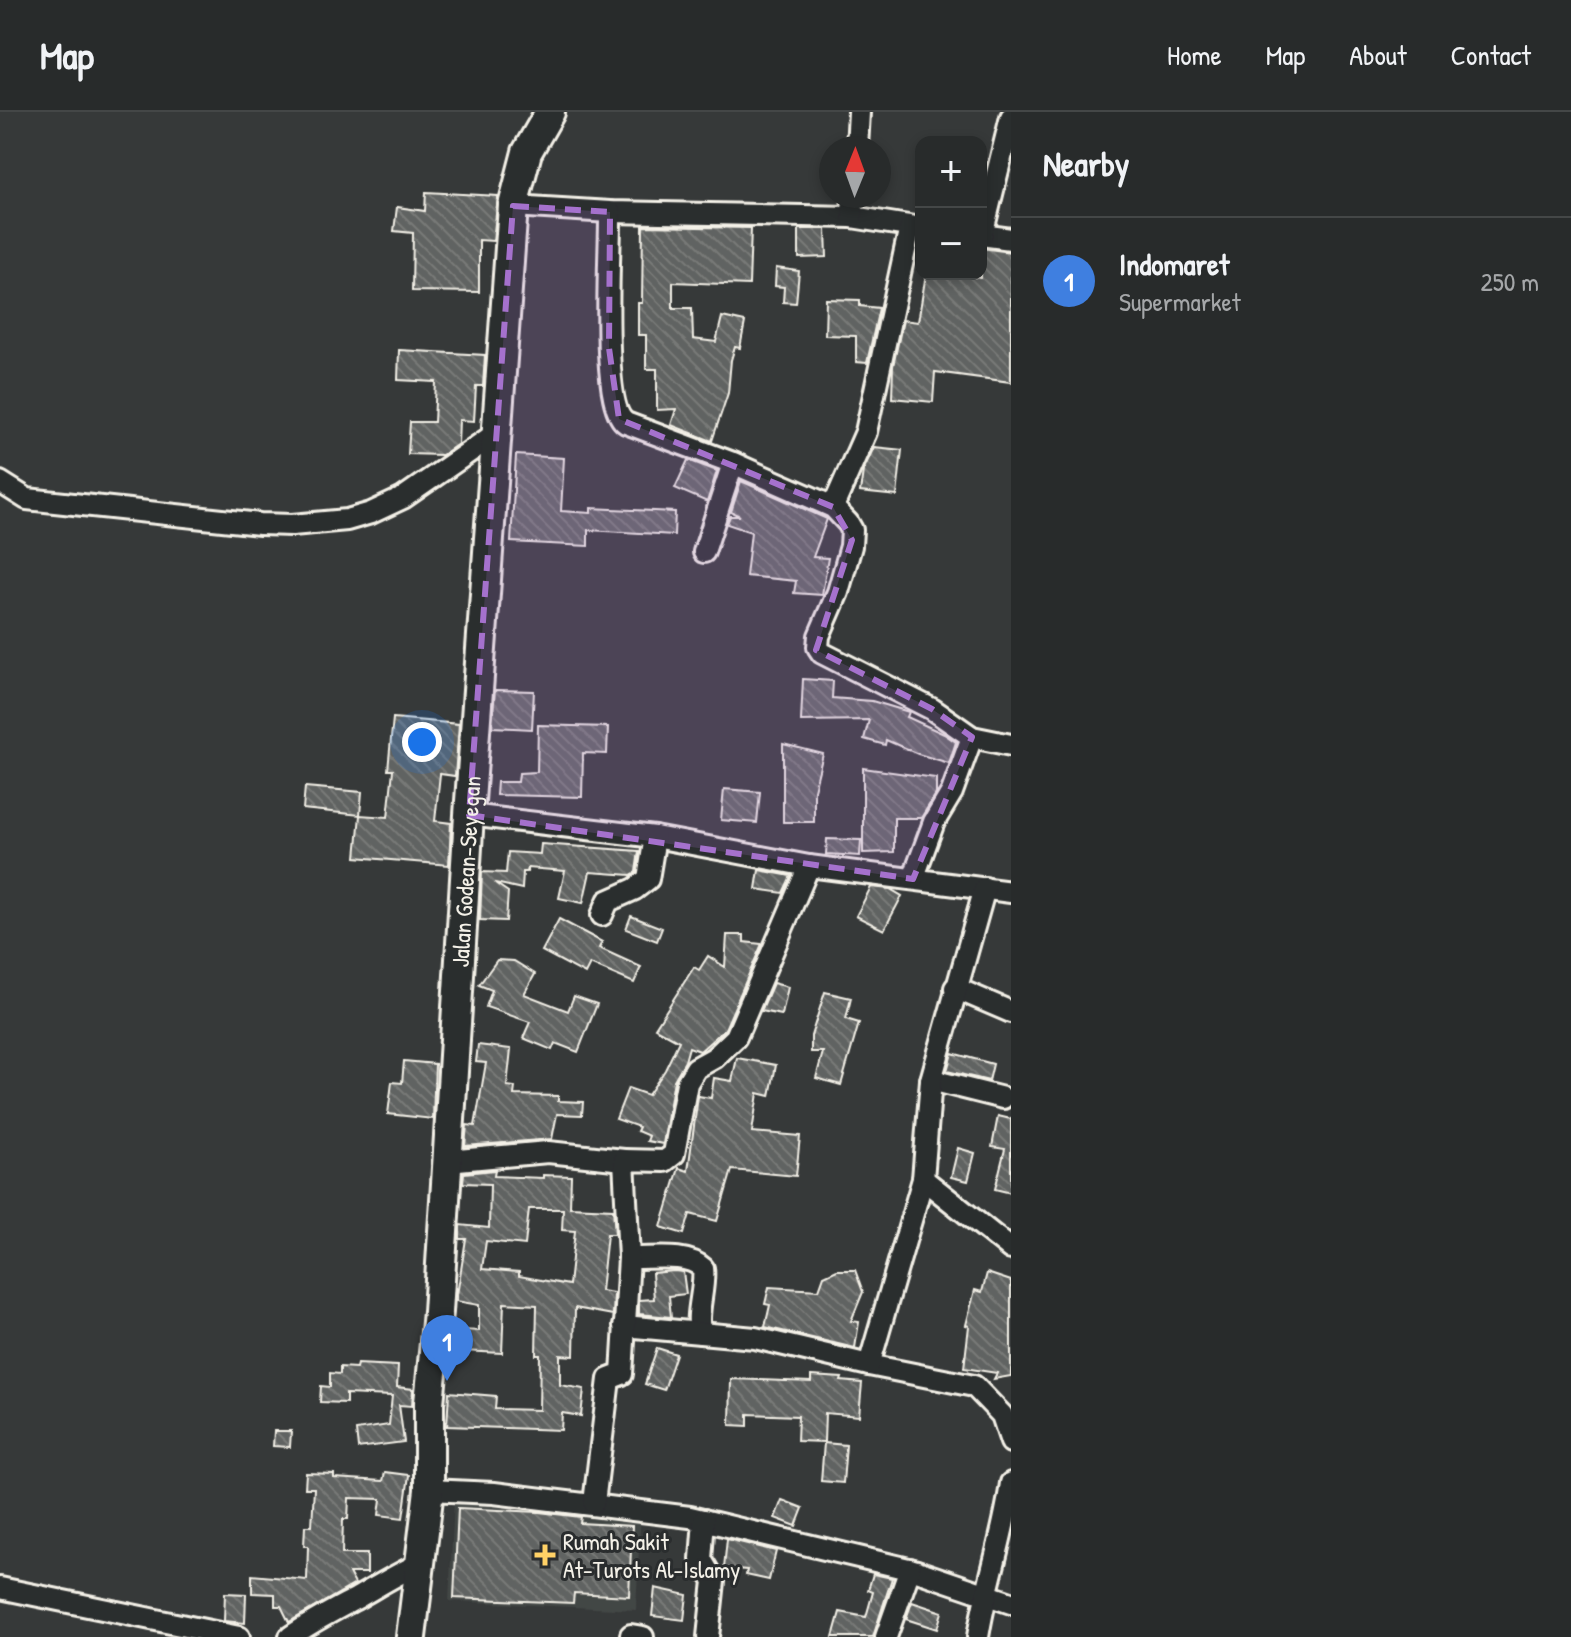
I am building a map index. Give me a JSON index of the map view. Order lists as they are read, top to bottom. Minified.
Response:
{"streets":{"main road":["Jalan Godean-Seyegan"]},"places":{"health":["Rumah Sakit At-Turots Al-Islamy"]},"north":"top","page":{"header":"Map","nav":["Home","Map","About","Contact"],"heading":"Nearby","map_buttons":["+","−"],"list":[{"mark":"1","name":"Indomaret","note":"Supermarket","value":"250 m"}],"pins":"1"}}
